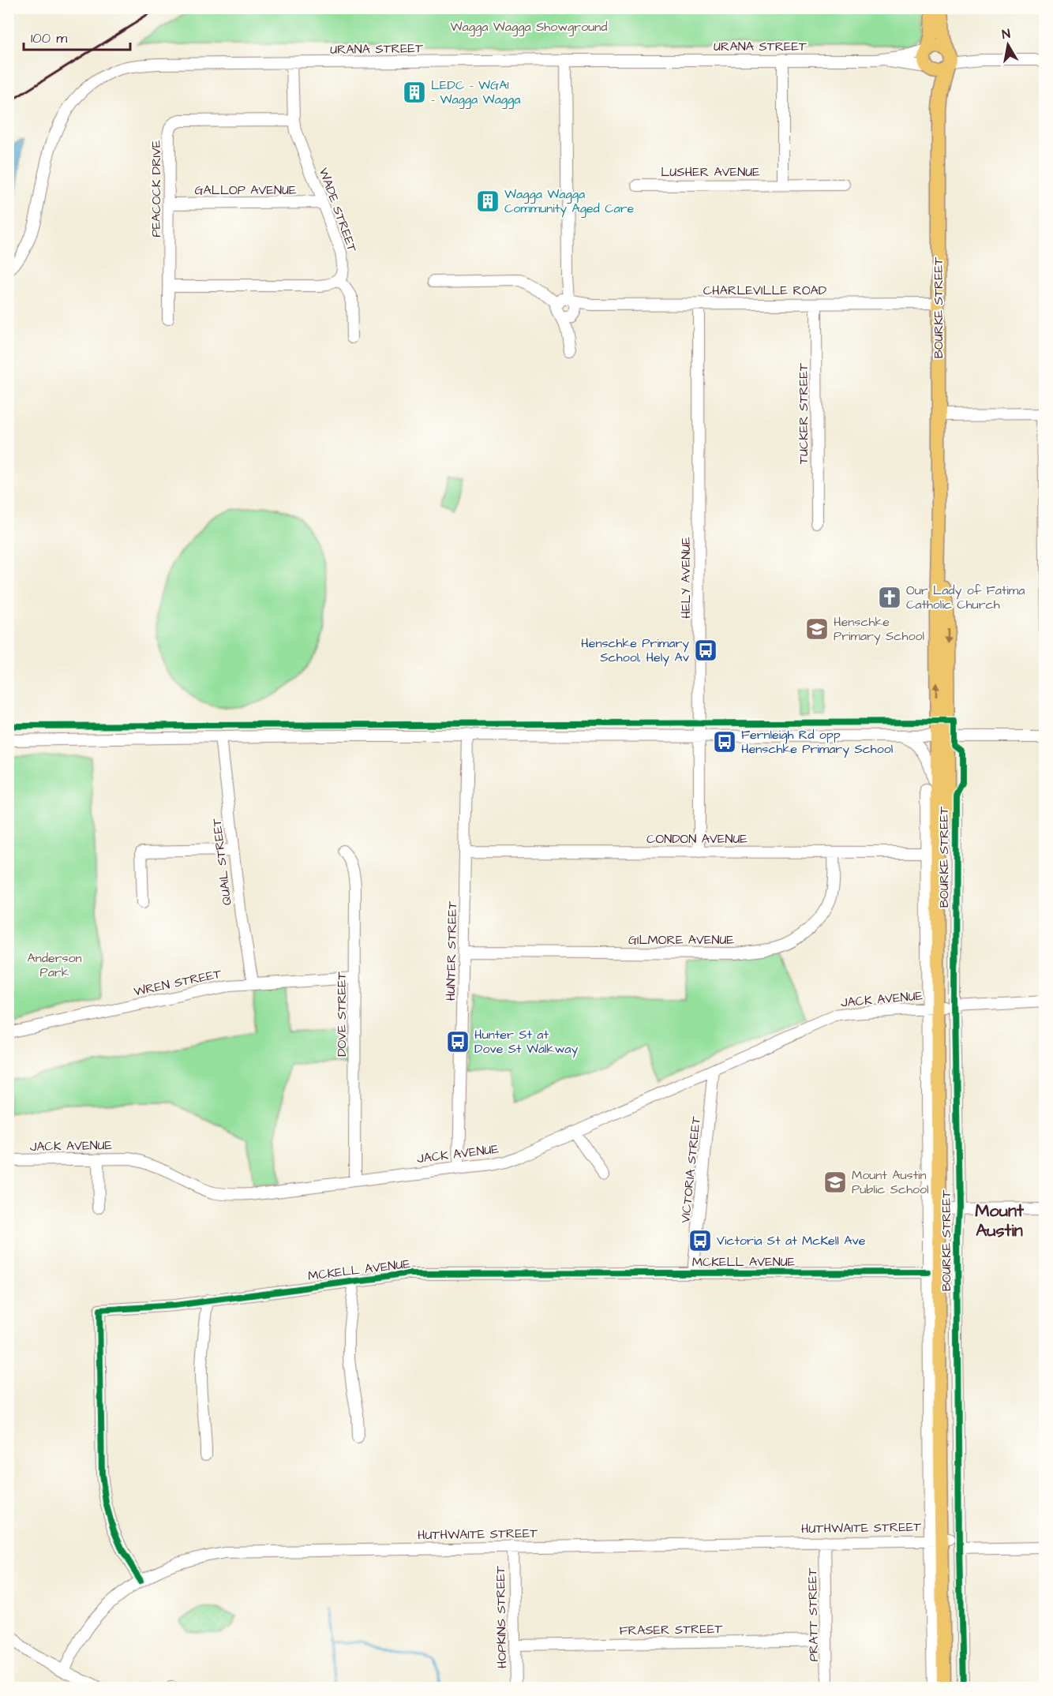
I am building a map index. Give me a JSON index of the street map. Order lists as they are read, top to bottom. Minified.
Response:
{"streets":{"main road":["BOURKE STREET"],"street":["URANA STREET","LUSHER AVENUE","PEACOCK DRIVE","GALLOP AVENUE","WADE STREET","CHARLEVILLE ROAD","TUCKER STREET","HELY AVENUE","CONDON AVENUE","QUAIL STREET","GILMORE AVENUE","HUNTER STREET","WREN STREET","JACK AVENUE","DOVE STREET","VICTORIA STREET","MCKELL AVENUE","HUTHWAITE STREET","PRATT STREET","HOPKINS STREET","FRASER STREET"]},"crossings":[["URANA STREET","WADE STREET"],["URANA STREET","BOURKE STREET"],["PEACOCK DRIVE","GALLOP AVENUE"],["PEACOCK DRIVE","WADE STREET"],["GALLOP AVENUE","WADE STREET"],["CHARLEVILLE ROAD","BOURKE STREET"],["CHARLEVILLE ROAD","TUCKER STREET"],["CHARLEVILLE ROAD","HELY AVENUE"],["BOURKE STREET","CONDON AVENUE"],["BOURKE STREET","JACK AVENUE"],["BOURKE STREET","MCKELL AVENUE"],["BOURKE STREET","HUTHWAITE STREET"],["HELY AVENUE","CONDON AVENUE"],["CONDON AVENUE","GILMORE AVENUE"],["CONDON AVENUE","HUNTER STREET"],["QUAIL STREET","WREN STREET"],["GILMORE AVENUE","HUNTER STREET"],["HUNTER STREET","JACK AVENUE"],["WREN STREET","DOVE STREET"],["JACK AVENUE","DOVE STREET"],["JACK AVENUE","VICTORIA STREET"],["VICTORIA STREET","MCKELL AVENUE"],["MCKELL AVENUE","HUTHWAITE STREET"],["HUTHWAITE STREET","PRATT STREET"],["HUTHWAITE STREET","HOPKINS STREET"],["PRATT STREET","FRASER STREET"],["HOPKINS STREET","FRASER STREET"]],"districts":["Mount Austin"],"parks":["Wagga Wagga Showground","Anderson Park"],"places":{"building":["LEDC - WGA1 - Wagga Wagga","Wagga Wagga Community Aged Care"],"church":["Our Lady of Fatima Catholic Church"],"school or university":["Henschke Primary School","Mount Austin Public School"],"bus stop":["Henschke Primary School, Hely Av","Fernleigh Rd opp Henschke Primary School","Hunter St at Dove St Walkway","Victoria St at McKell Ave"]},"scale_bar":"100 m","north":"top"}
